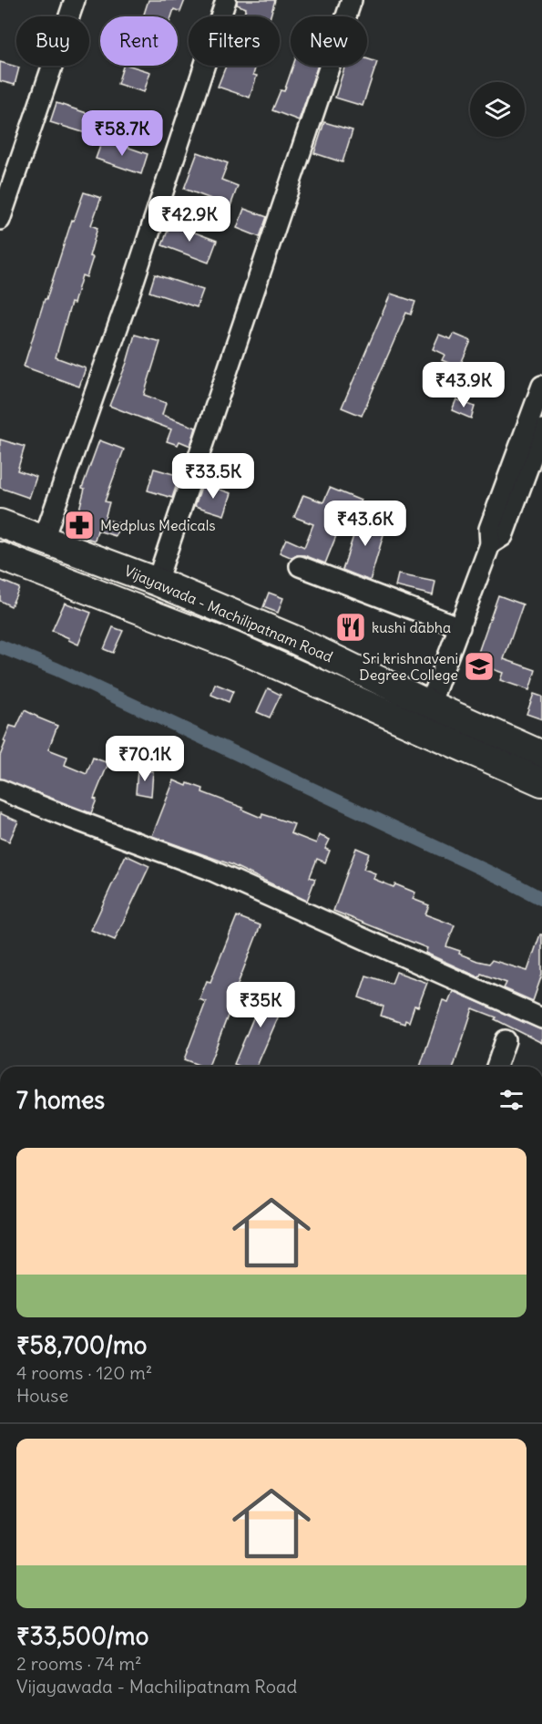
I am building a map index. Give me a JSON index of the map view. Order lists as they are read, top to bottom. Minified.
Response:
{"streets":{"highway":["Vijayawada - Machilipatnam Road"]},"places":{"pharmacy":["Medplus Medicals"],"restaurant":["kushi dabha"],"school or university":["Sri krishnaveni Degree College"]},"page":{"chip":["Buy","Rent","Filters","New"],"price":["₹58.7K","₹42.9K","₹43.9K","₹33.5K","₹43.6K","₹70.1K","₹35K"],"heading":"7 homes","list":[{"name":"₹58,700/mo","note":"4 rooms · 120 m² · House"},{"name":"₹33,500/mo","note":"2 rooms · 74 m² · Vijayawada - Machilipatnam Road"}]}}
